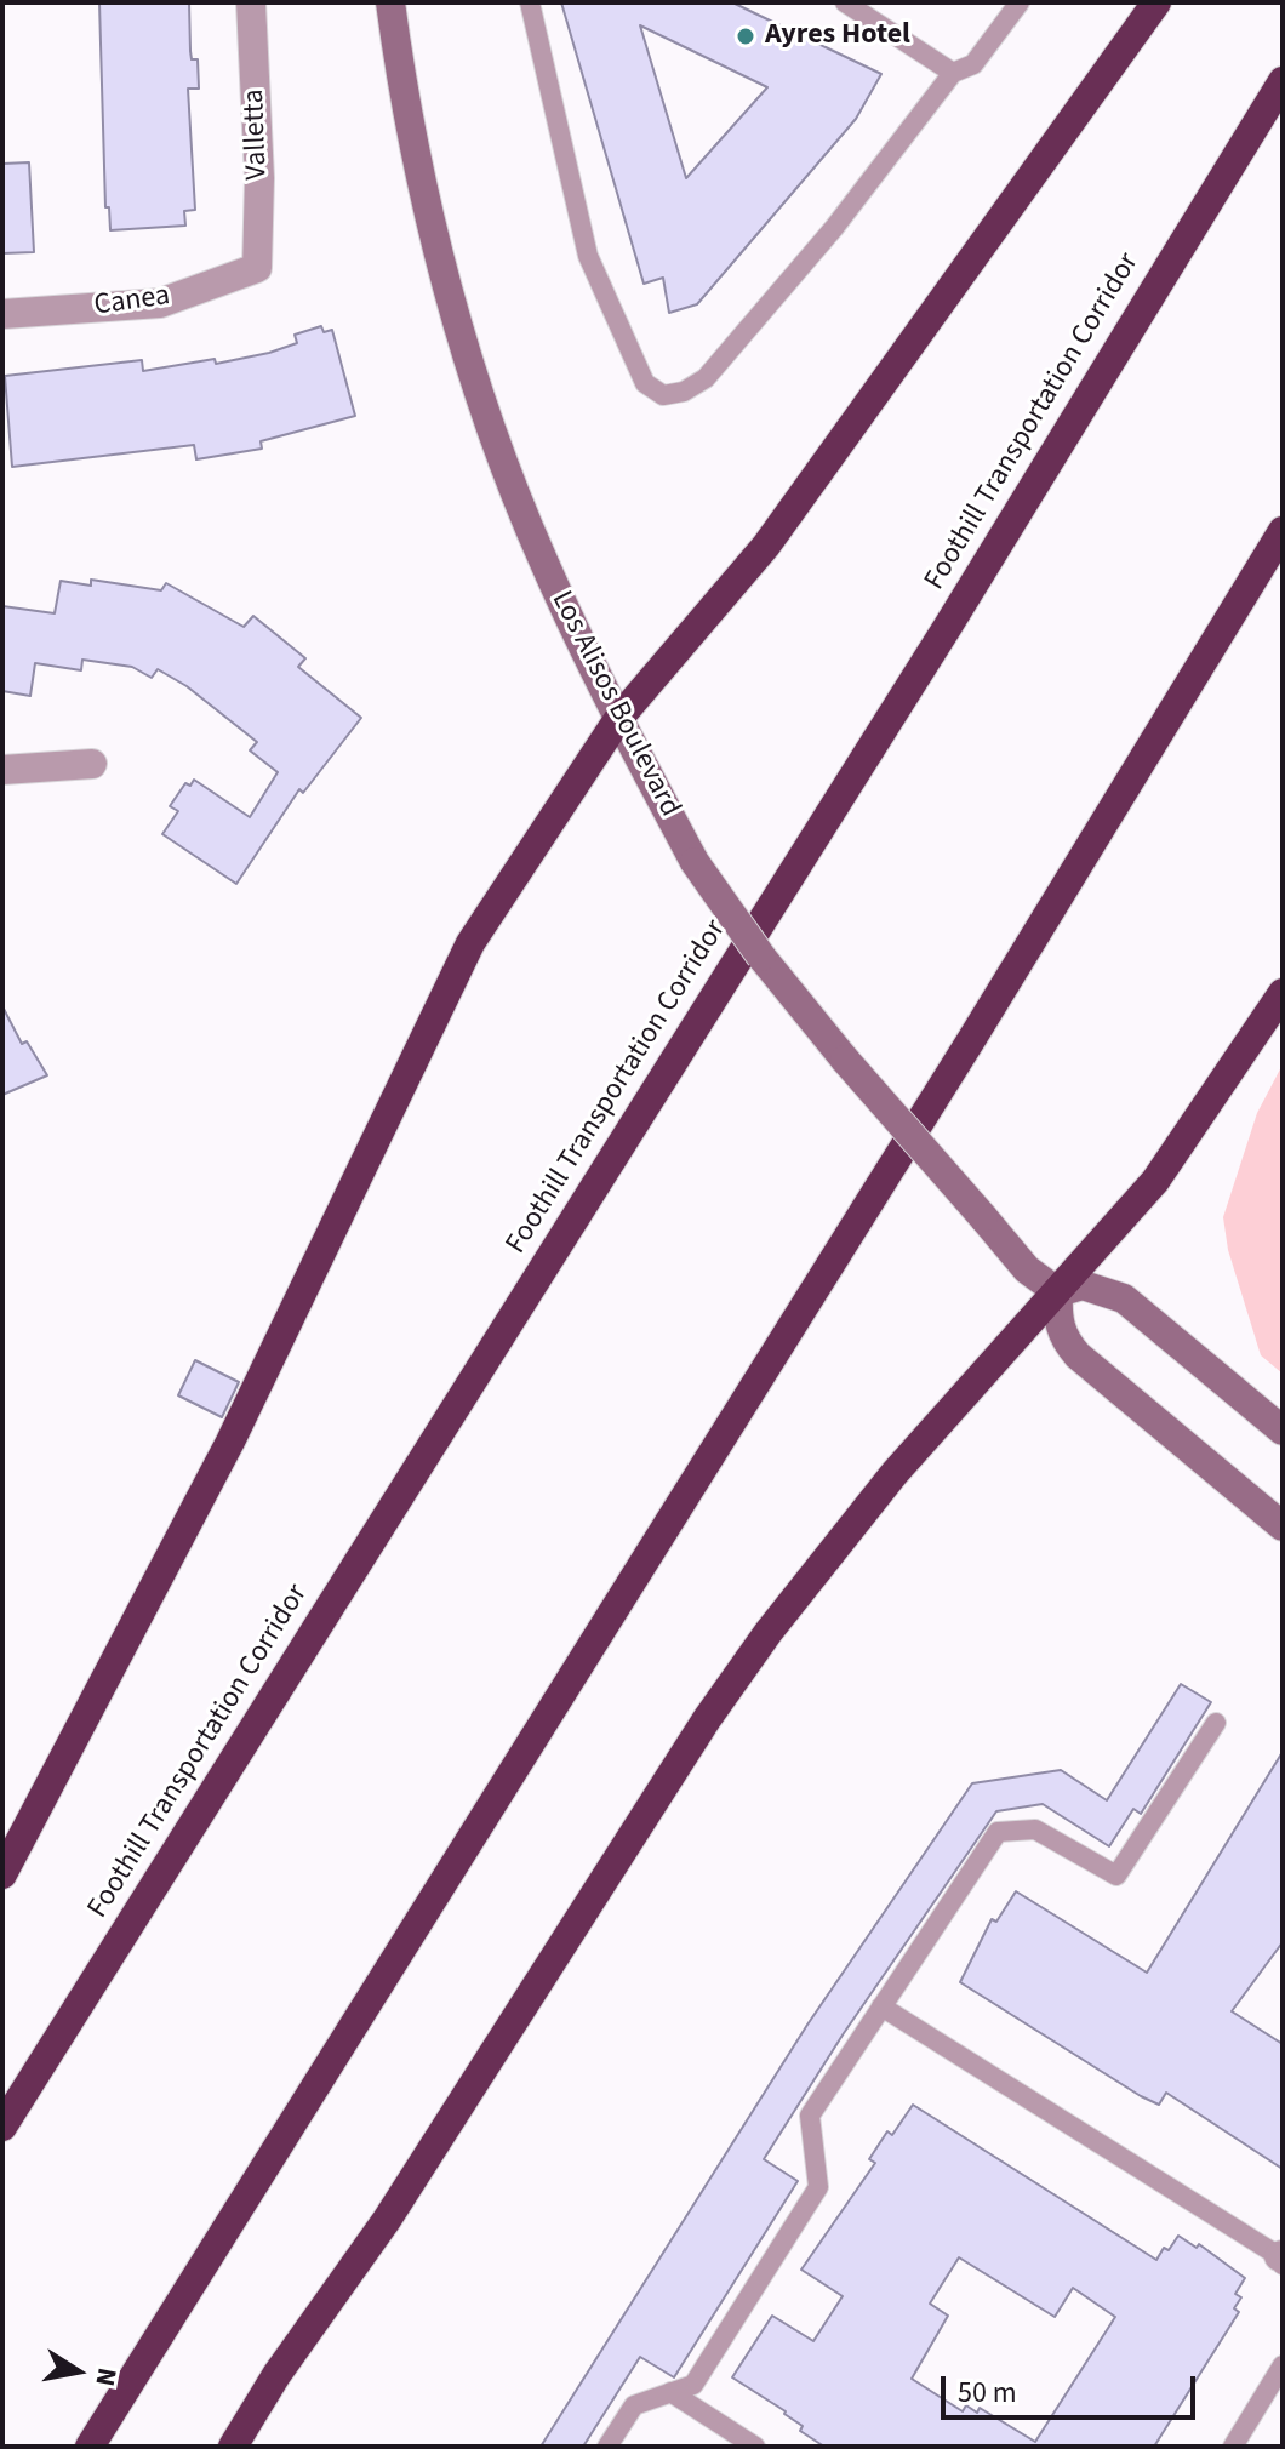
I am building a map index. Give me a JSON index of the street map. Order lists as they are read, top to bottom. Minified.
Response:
{"streets":{"highway":["Foothill Transportation Corridor"],"main road":["Los Alisos Boulevard"],"street":["Valletta","Canea"]},"crossings":[["Valletta","Canea"]],"places":["Ayres Hotel"],"scale_bar":"50 m","north":"right"}
